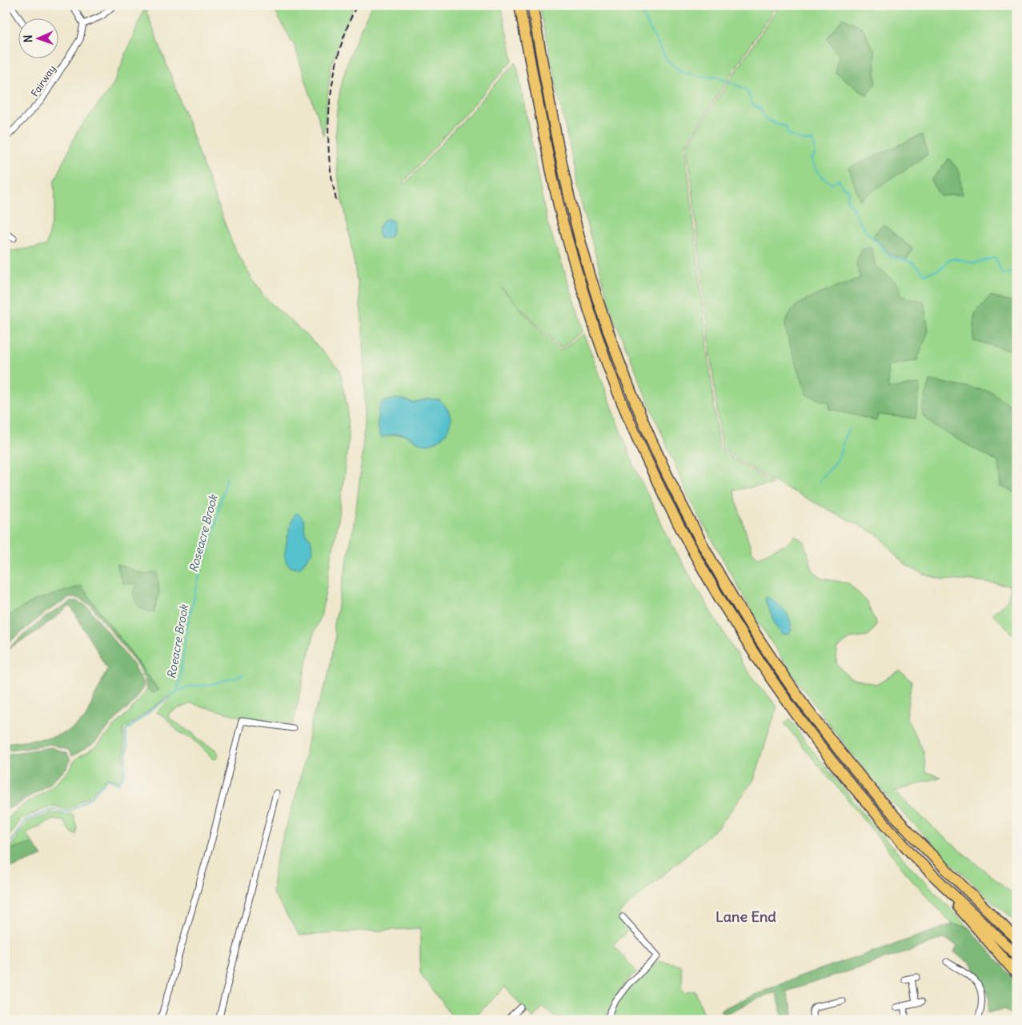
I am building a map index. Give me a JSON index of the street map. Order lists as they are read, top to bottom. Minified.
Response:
{"streets":{"street":["Fairway"]},"districts":["Lane End"],"water":["Roseacre Brook","Roeacre Brook"],"north":"left"}
